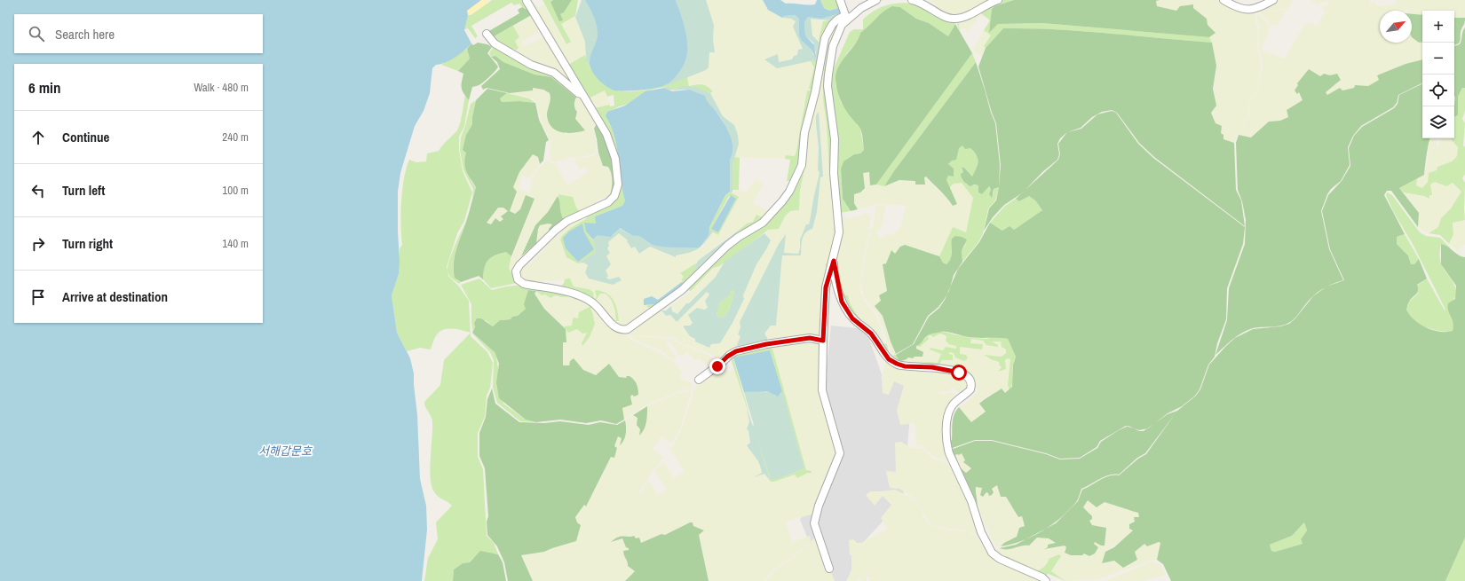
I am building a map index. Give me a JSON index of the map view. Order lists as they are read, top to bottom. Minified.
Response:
{"water":["서해갑문호"],"north":"top right","page":{"map_buttons":["+","−"],"search":"Search here","heading":["6 min","Walk · 480 m"],"list":[["Continue","240 m"],["Turn left","100 m"],["Turn right","140 m"],"Arrive at destination"]}}
